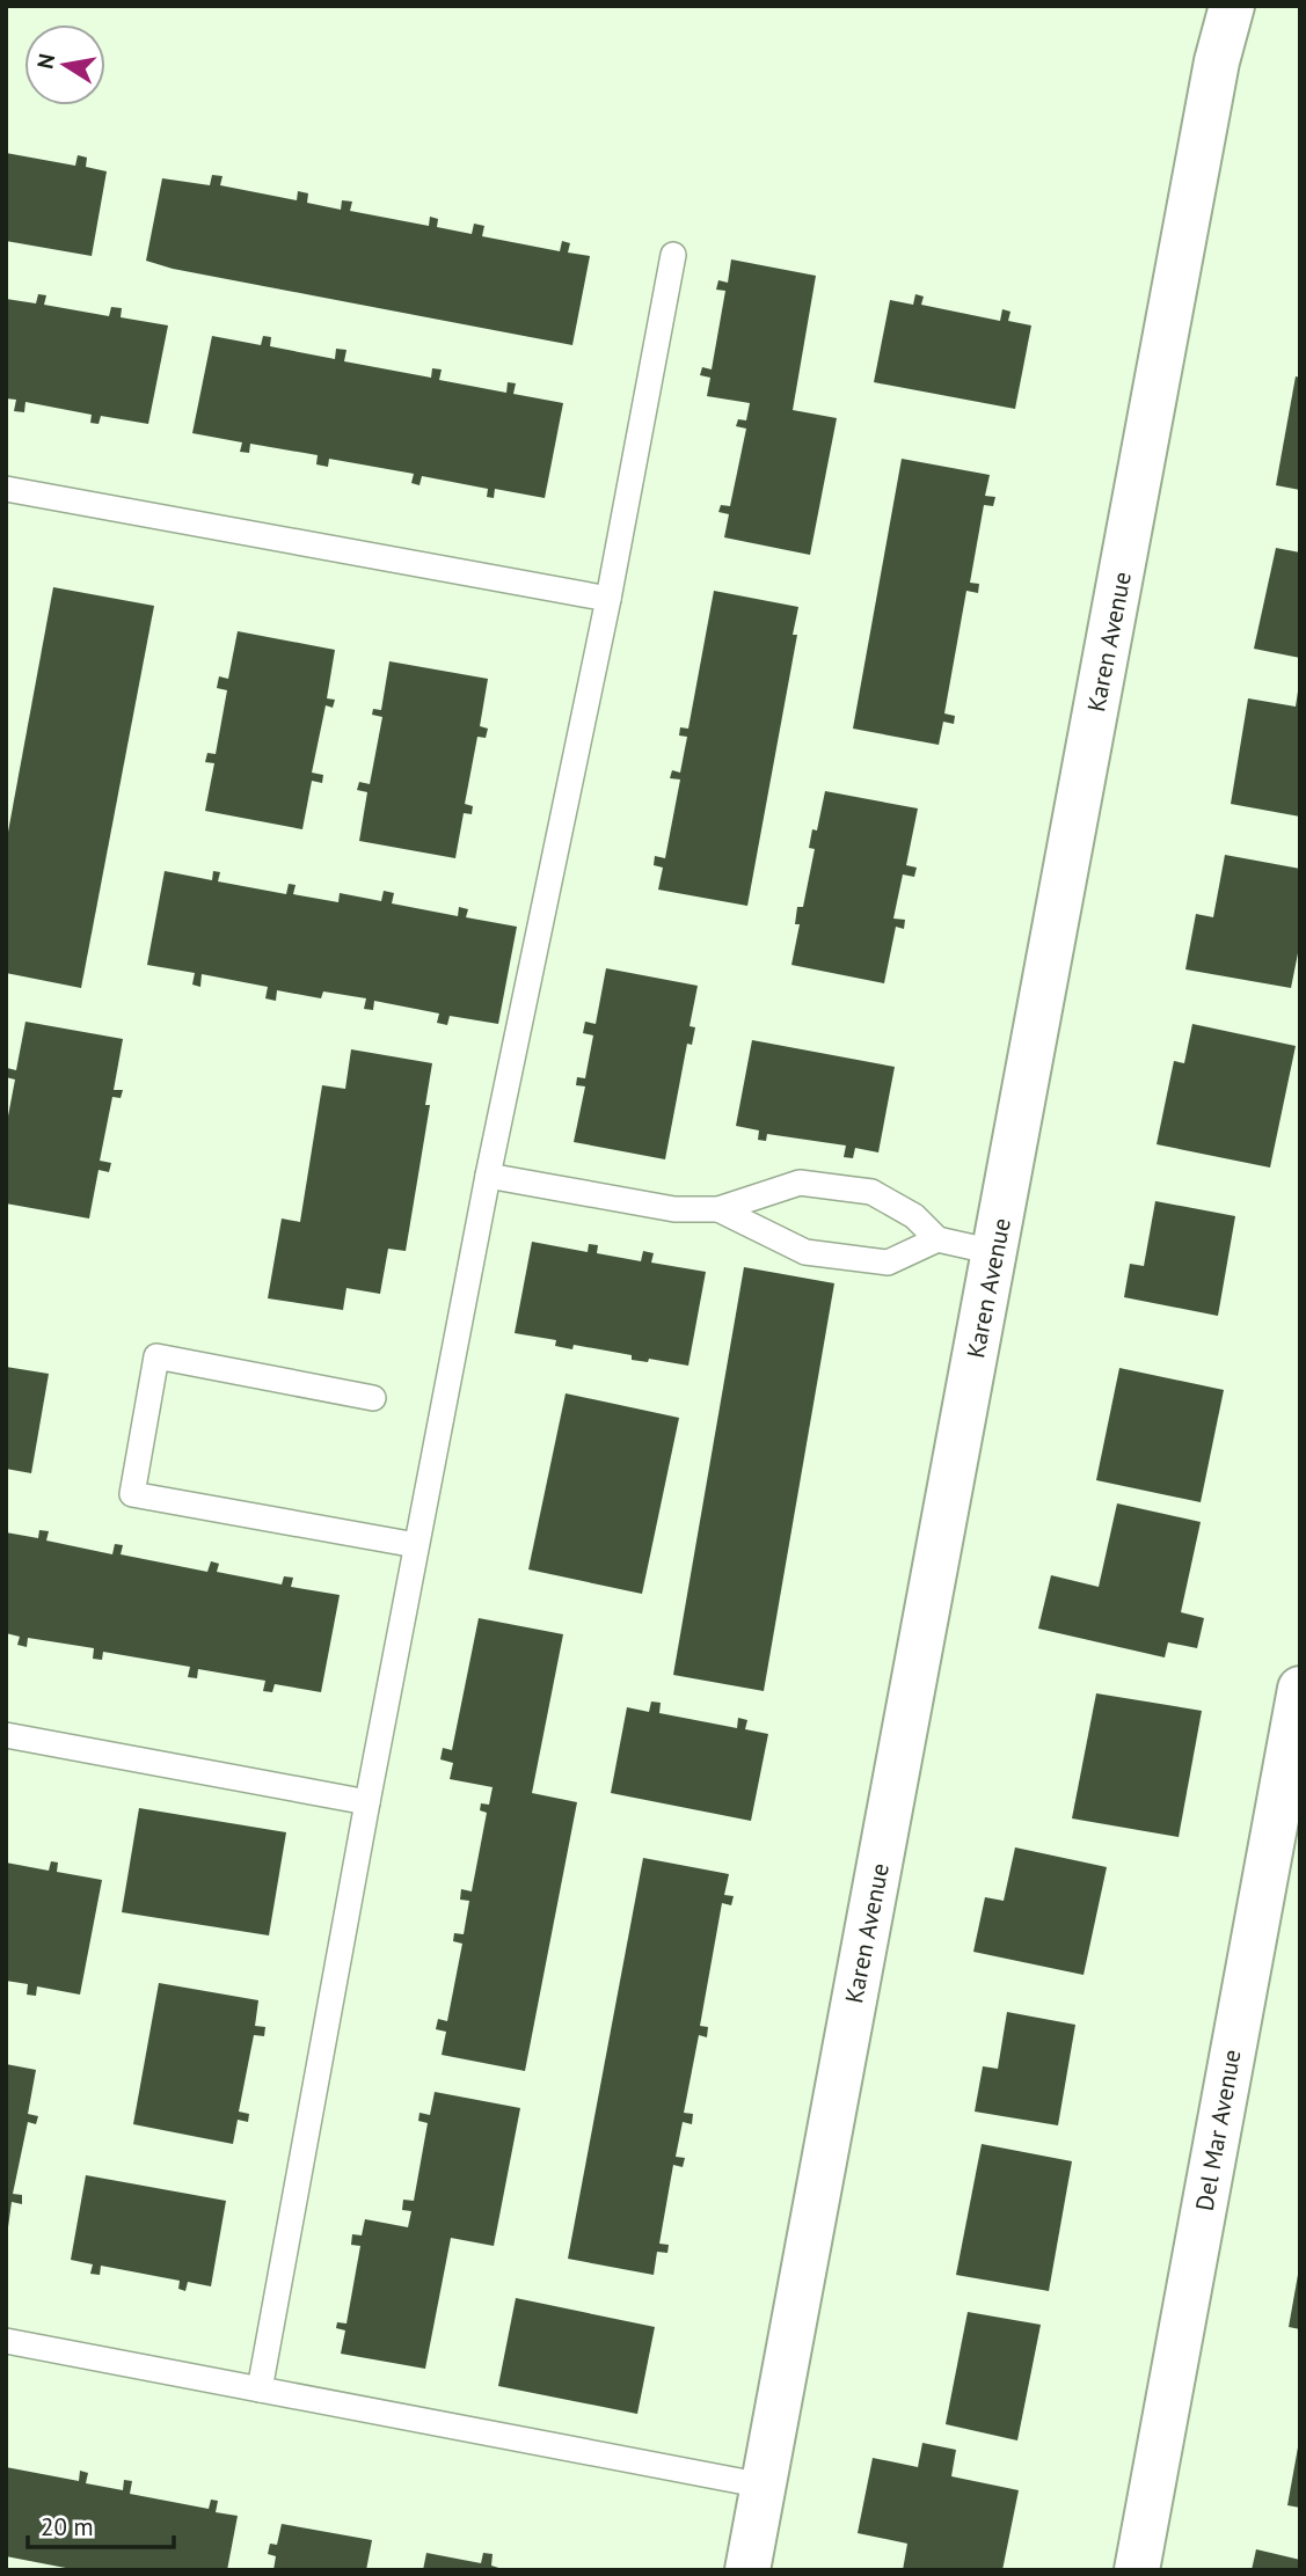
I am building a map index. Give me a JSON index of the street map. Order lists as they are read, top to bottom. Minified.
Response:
{"streets":{"street":["Karen Avenue","Del Mar Avenue"]},"scale_bar":"20 m","north":"left"}
